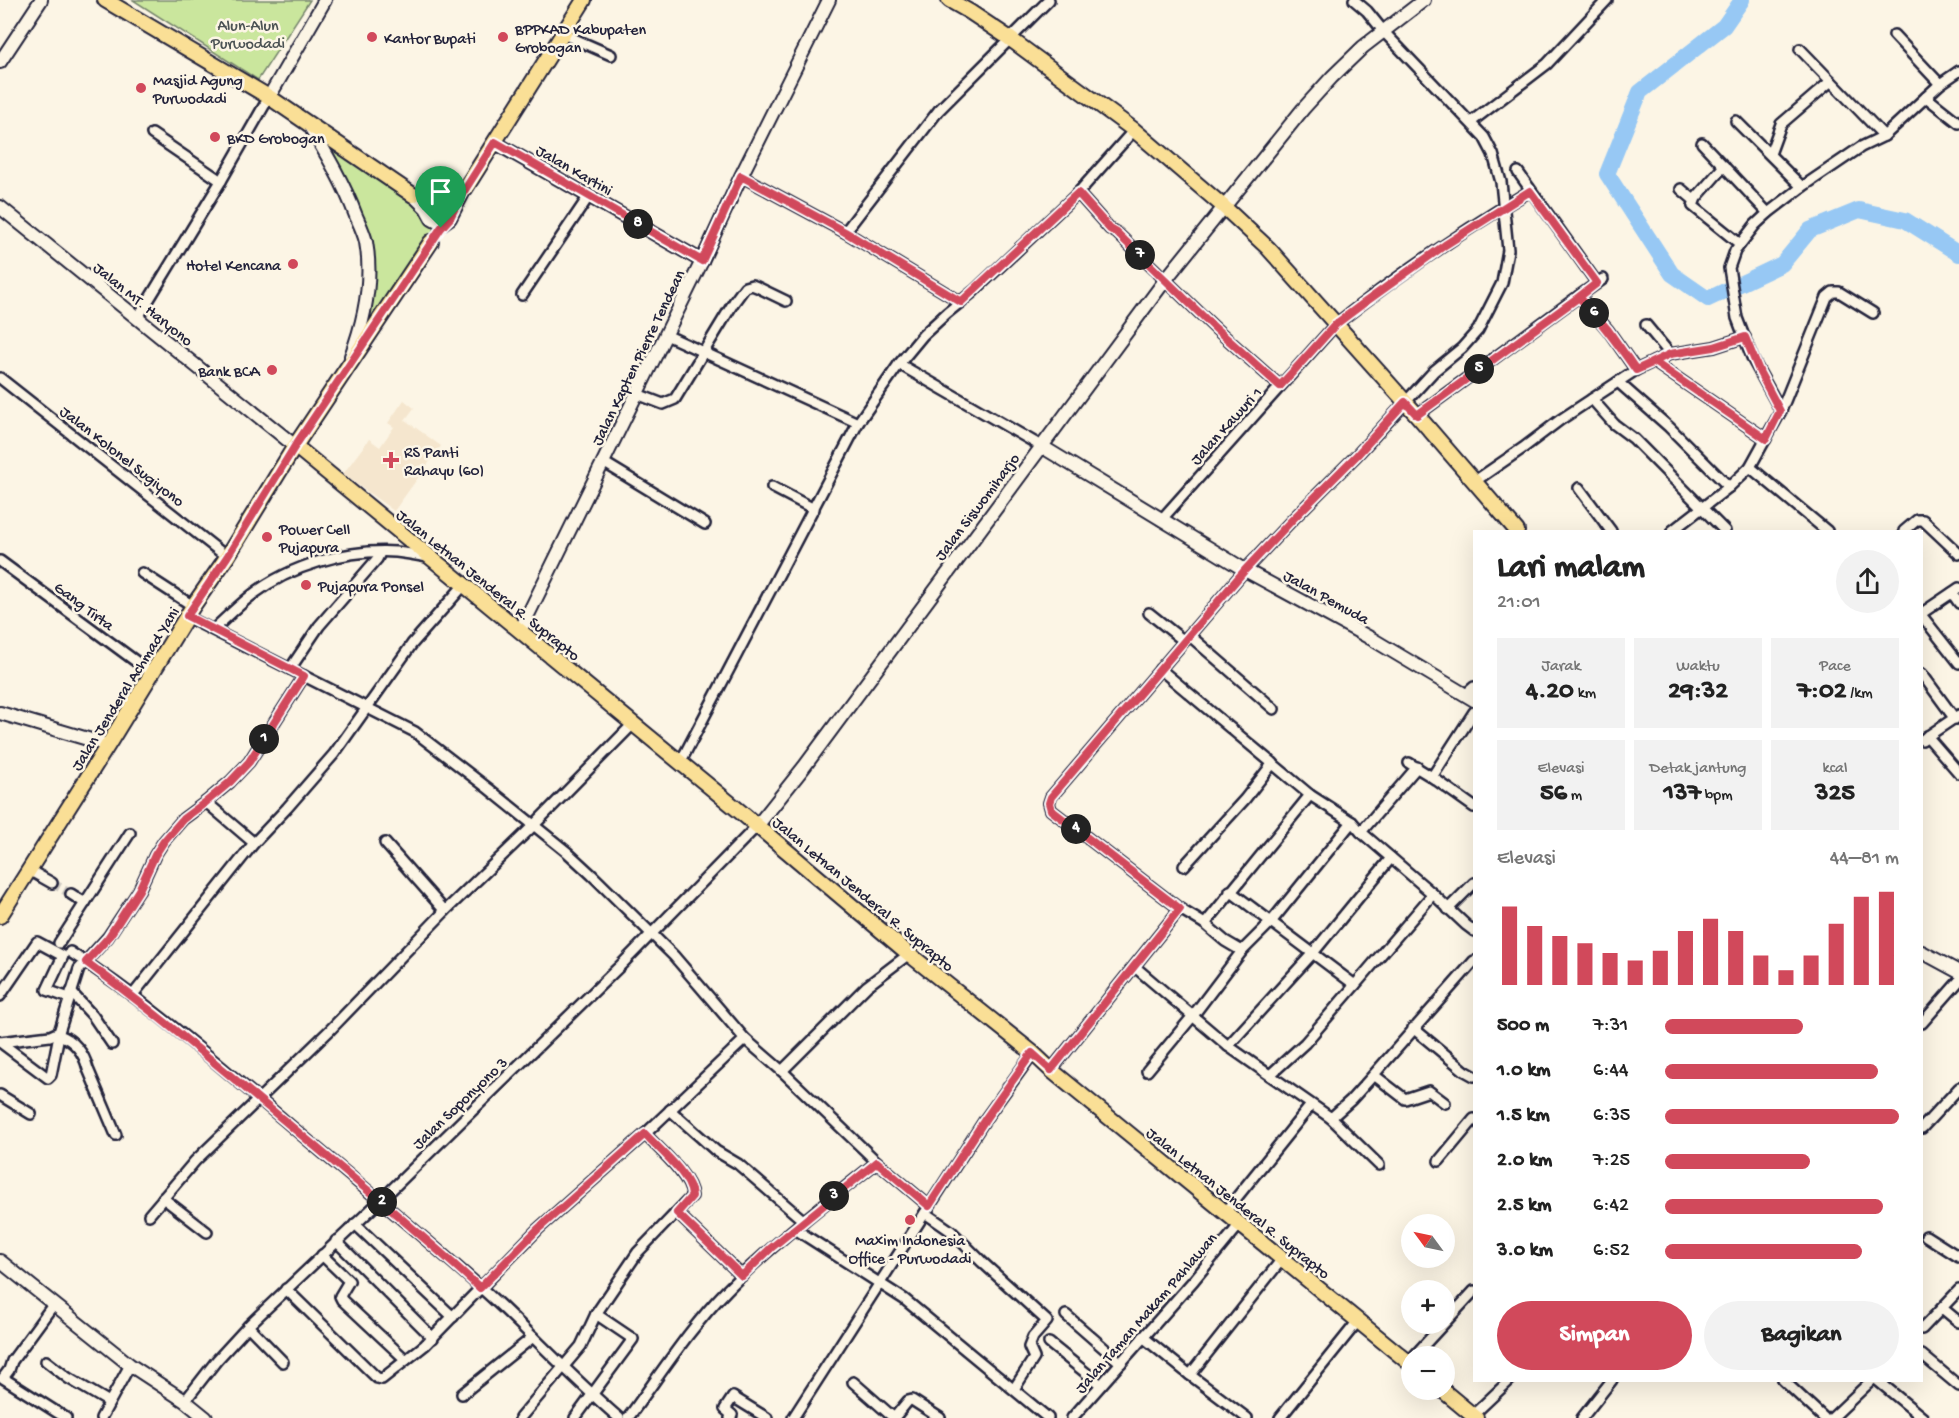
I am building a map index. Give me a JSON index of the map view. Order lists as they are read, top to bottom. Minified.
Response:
{"streets":{"main road":["Jalan Kartini","Jalan MT. Haryono","Jalan Kapten Pierre Tendean","Jalan Siswomiharjo","Jalan Letnan Jenderal R. Suprapto","Jalan Pemuda","Jalan Jenderal Achmad Yani"],"street":["Jalan Kawuri 1","Jalan Kolonel Sugiyono","Gang Tirta","Jalan Soponyono 3","Jalan Taman Makam Pahlawan"]},"crossings":[["Jalan Kartini","Jalan Kapten Pierre Tendean"],["Jalan MT. Haryono","Jalan Letnan Jenderal R. Suprapto"],["Jalan MT. Haryono","Jalan Jenderal Achmad Yani"],["Jalan Kapten Pierre Tendean","Jalan Letnan Jenderal R. Suprapto"],["Jalan Kawuri 1","Jalan Pemuda"],["Jalan Kolonel Sugiyono","Jalan Jenderal Achmad Yani"],["Jalan Siswomiharjo","Jalan Letnan Jenderal R. Suprapto"],["Jalan Siswomiharjo","Jalan Pemuda"],["Jalan Siswomiharjo","Jalan Soponyono 3"],["Jalan Letnan Jenderal R. Suprapto","Jalan Jenderal Achmad Yani"],["Jalan Letnan Jenderal R. Suprapto","Jalan Soponyono 3"],["Jalan Letnan Jenderal R. Suprapto","Jalan Taman Makam Pahlawan"],["Gang Tirta","Jalan Jenderal Achmad Yani"]],"parks":["Alun-Alun Purwodadi"],"places":{"other":["Kantor Bupati","BPPKAD Kabupaten Grobogan","Masjid Agung Purwodadi","BKD Grobogan","Hotel Kencana","Bank BCA","Power Cell Pujapura","Pujapura Ponsel","Maxim Indonesia Office - Purwodadi"],"health":["RS Panti Rahayu (60)"]},"north":"top left","page":{"pins":["8","7","6","5","1","4","3","2"],"heading":["Lari malam","21:01"],"stats":[["Jarak","4.20 km"],["Waktu","29:32"],["Pace","7:02 /km"],["Elevasi","56 m"],["Detak jantung","137 bpm"],["kcal","325"]],"chart":["Elevasi","44–81 m"],"list":[{"name":"500 m","note":"7:31"},{"name":"1.0 km","note":"6:44"},{"name":"1.5 km","note":"6:35"},{"name":"2.0 km","note":"7:25"},{"name":"2.5 km","note":"6:42"},{"name":"3.0 km","note":"6:52"}],"map_buttons":["+","−"],"buttons":["Simpan","Bagikan"]}}
